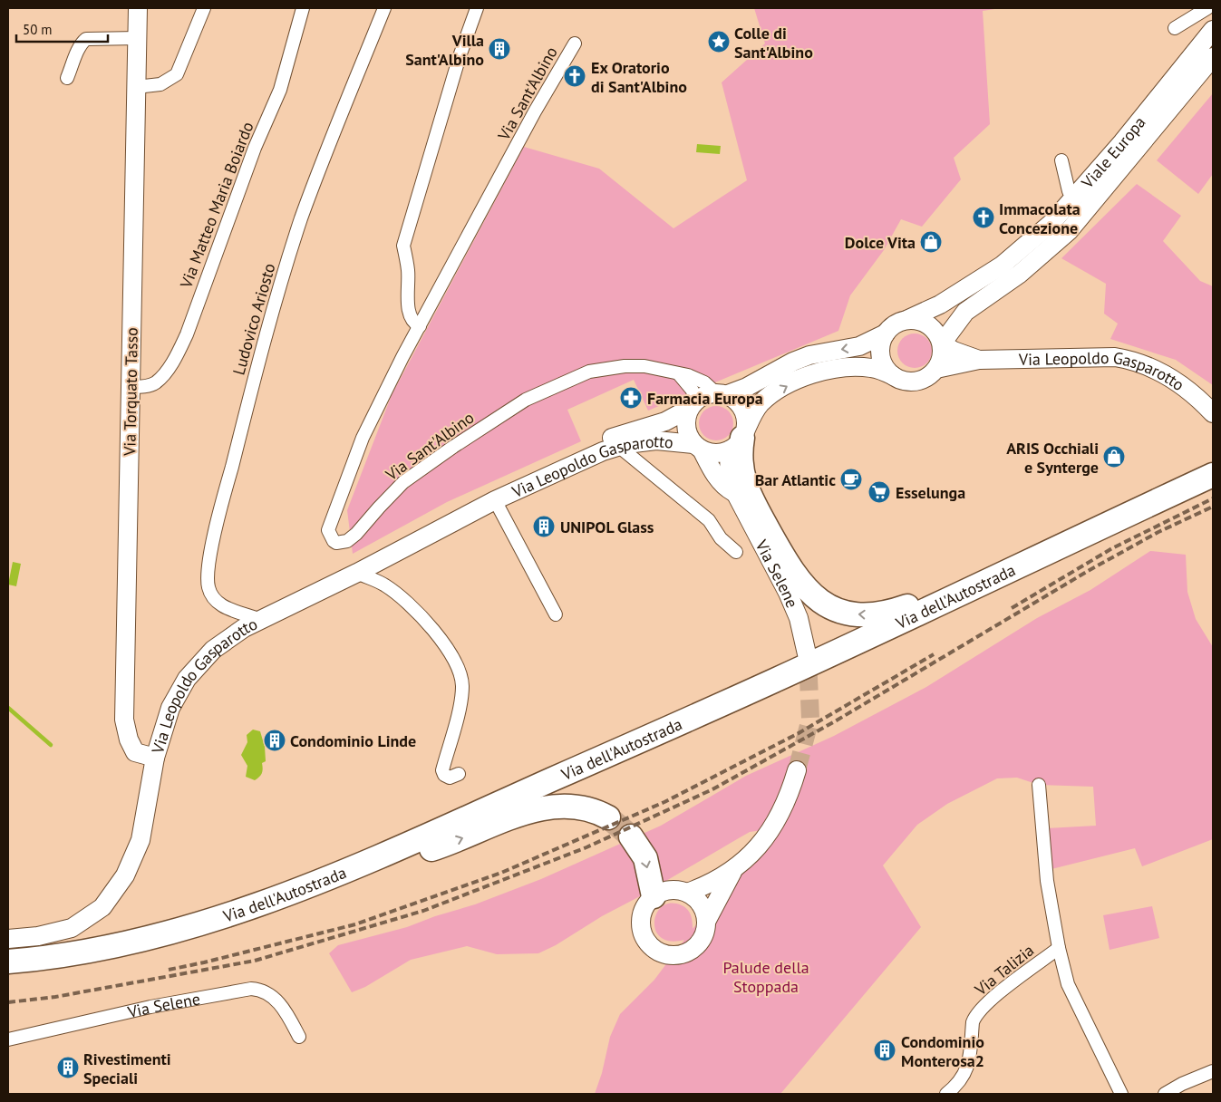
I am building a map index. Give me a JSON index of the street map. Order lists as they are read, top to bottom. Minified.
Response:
{"streets":{"highway":["Via dell'Autostrada"],"main road":["Viale Europa","Via Leopoldo Gasparotto","Via Torquato Tasso","Via Selene"],"street":["Via Sant'Albino","Via Matteo Maria Boiardo","Ludovico Ariosto","Via Talizia"]},"crossings":[["Via Sant'Albino","Via Leopoldo Gasparotto"],["Via Sant'Albino","Via Selene"],["Viale Europa","Via Leopoldo Gasparotto"],["Via Matteo Maria Boiardo","Via Torquato Tasso"],["Ludovico Ariosto","Via Leopoldo Gasparotto"],["Via Leopoldo Gasparotto","Via Torquato Tasso"],["Via Leopoldo Gasparotto","Via Selene"]],"parks":["Palude della Stoppada"],"places":{"place":["Colle di Sant'Albino"],"building":["Villa Sant'Albino","UNIPOL Glass","Condominio Linde","Condominio Monterosa2","Rivestimenti Speciali"],"church":["Ex Oratorio di Sant'Albino","Immacolata Concezione"],"shop":["Dolce Vita","ARIS Occhiali e Synterge"],"pharmacy":["Farmacia Europa"],"cafe":["Bar Atlantic"],"supermarket":["Esselunga"]},"scale_bar":"50 m"}
